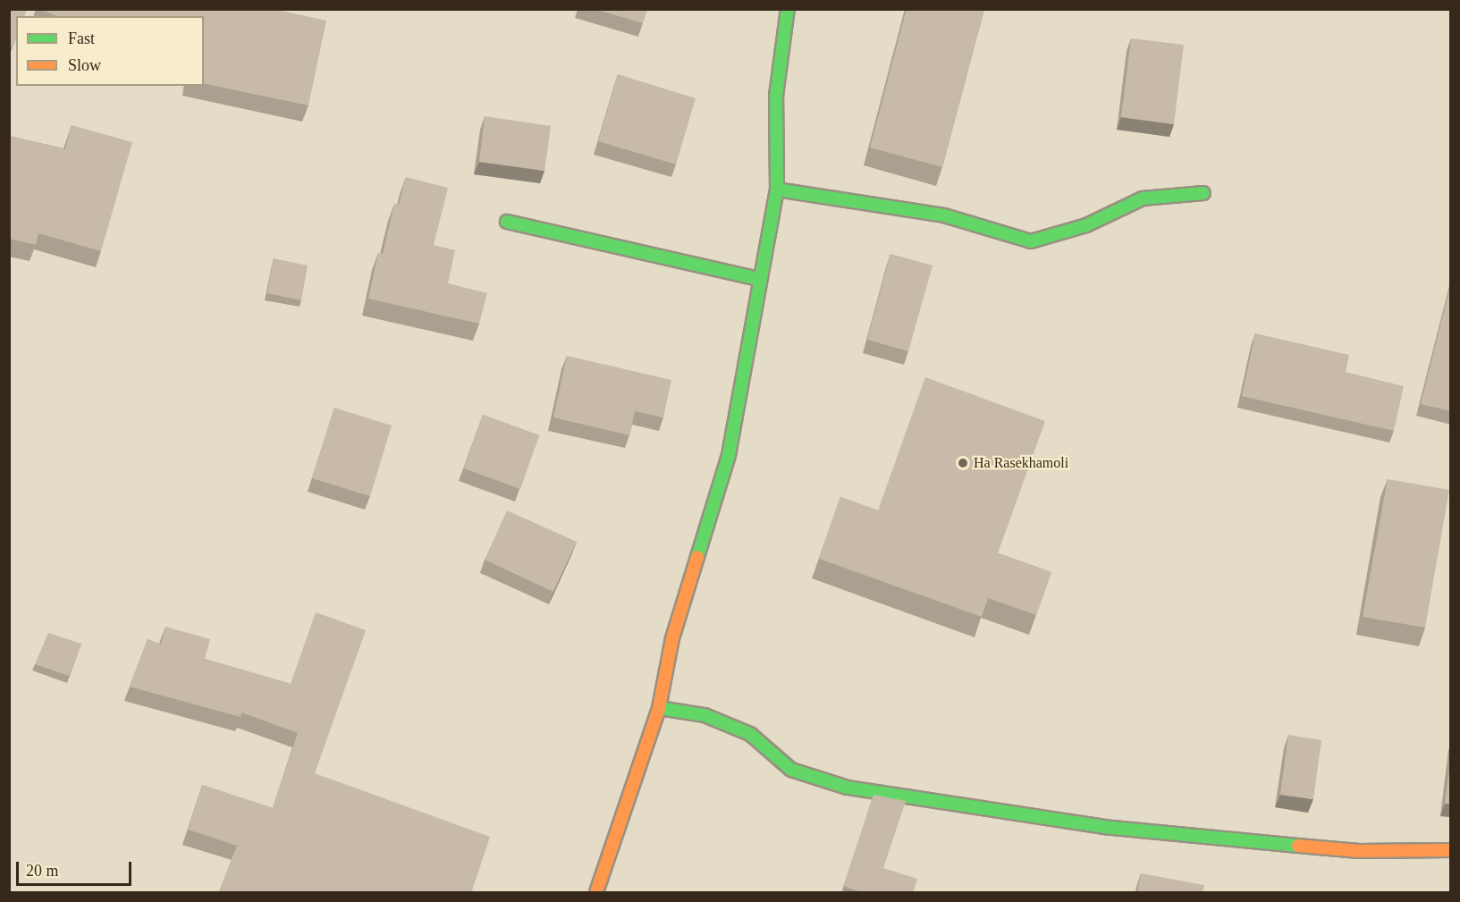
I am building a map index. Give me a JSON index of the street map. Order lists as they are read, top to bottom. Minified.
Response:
{"places":["Ha Rasekhamoli"],"legend":["Fast","Slow"],"scale_bar":"20 m"}
